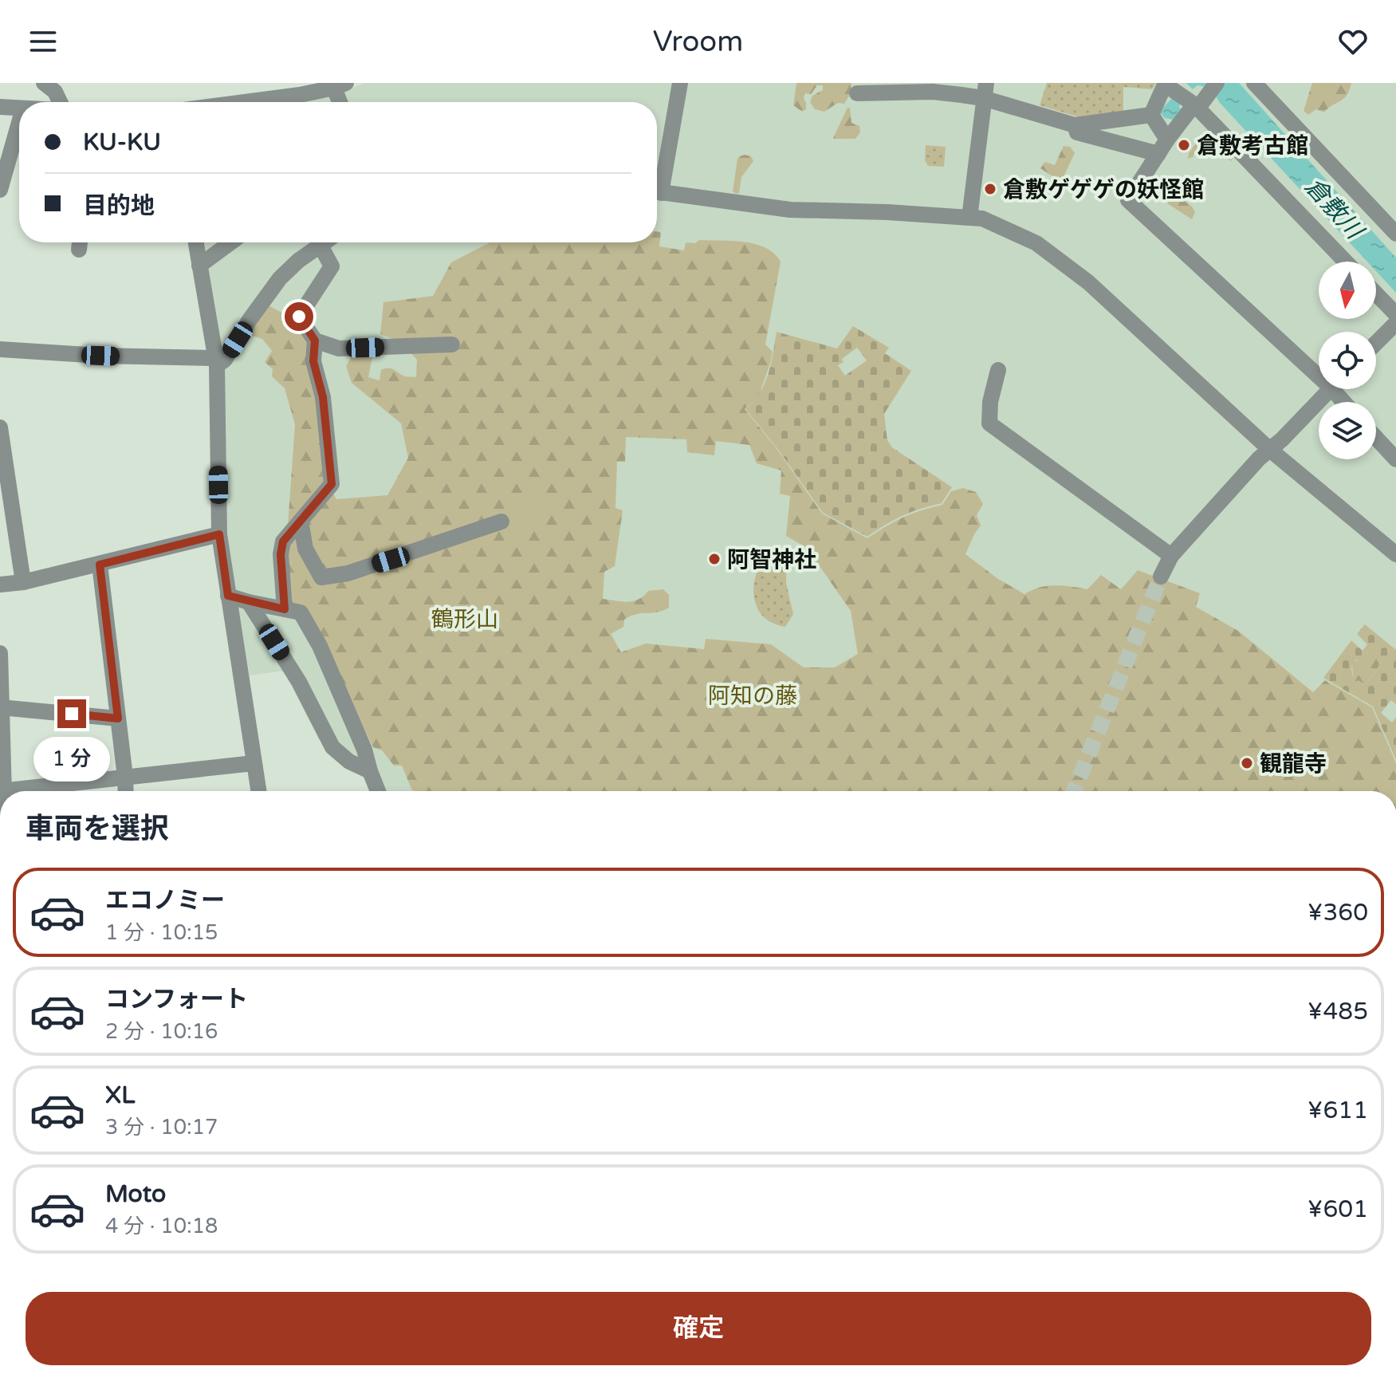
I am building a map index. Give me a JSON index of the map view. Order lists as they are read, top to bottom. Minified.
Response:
{"water":["倉敷川"],"parks":["鶴形山","阿知の藤"],"places":["倉敷考古館","倉敷ゲゲゲの妖怪館","阿智神社","観龍寺"],"north":"bottom","page":{"header":"Vroom","banner":["KU-KU","目的地"],"bubble":"1 分","heading":"車両を選択","list":[{"name":"エコノミー","note":"1 分 · 10:15","value":"¥360"},{"name":"コンフォート","note":"2 分 · 10:16","value":"¥485"},{"name":"XL","note":"3 分 · 10:17","value":"¥611"},{"name":"Moto","note":"4 分 · 10:18","value":"¥601"}],"buttons":"確定"}}
